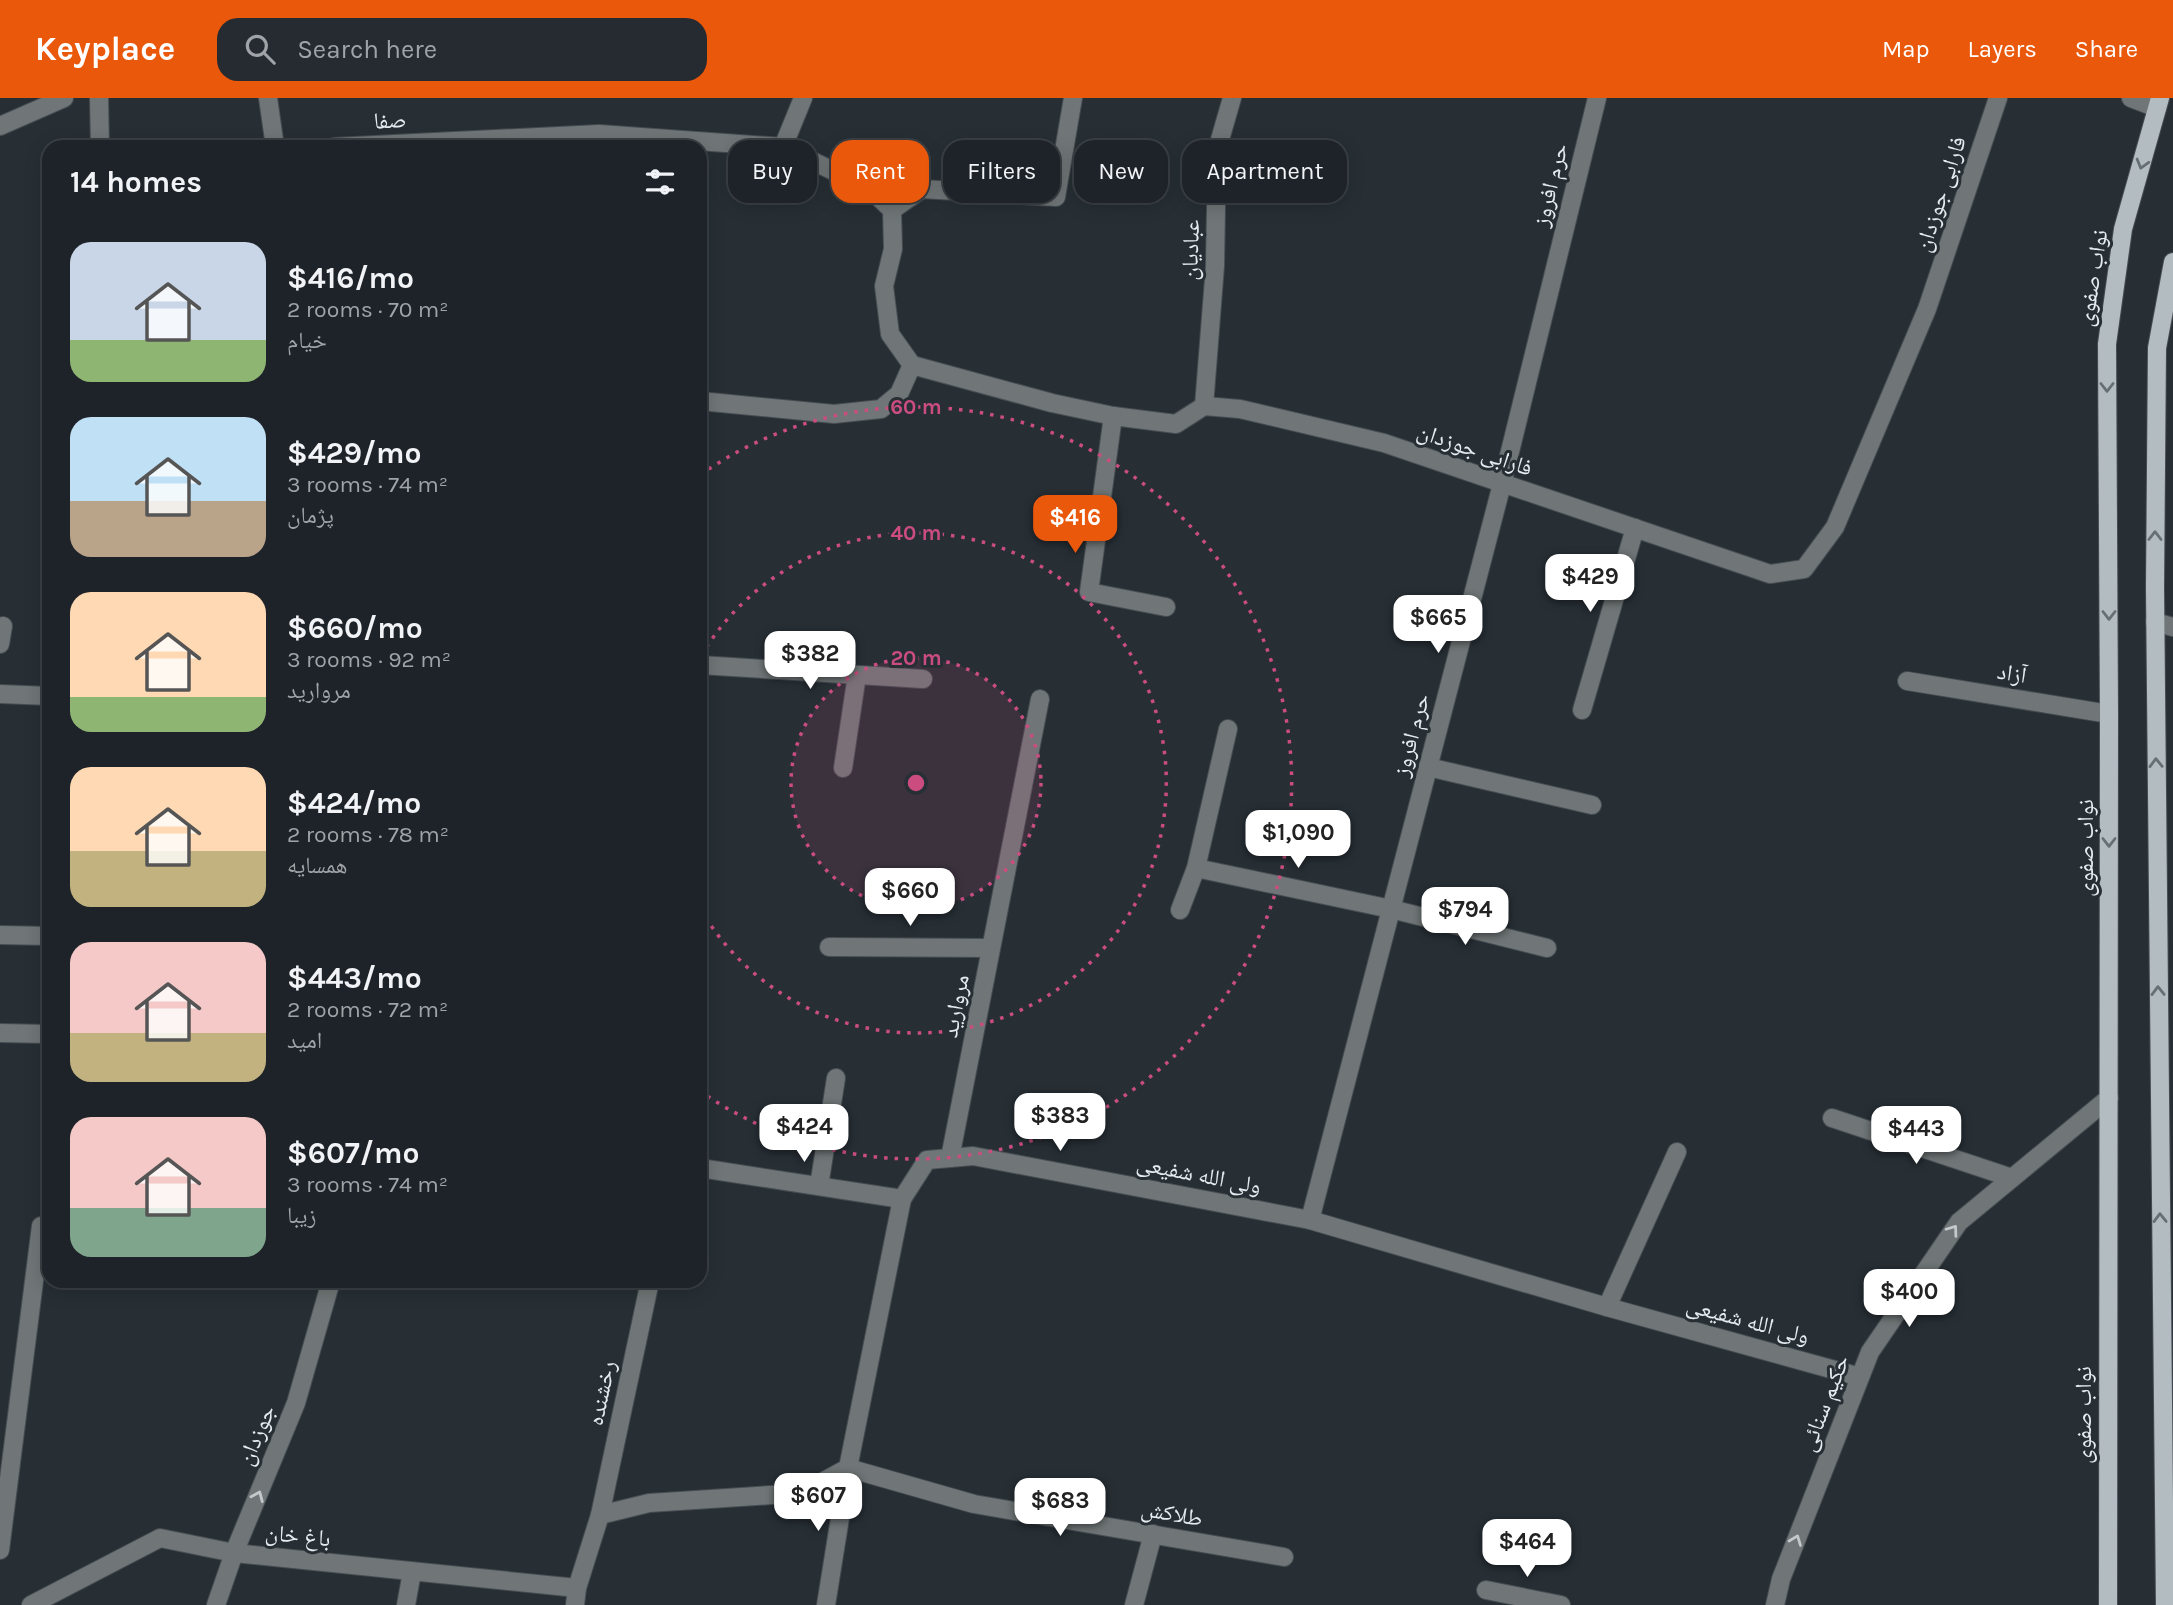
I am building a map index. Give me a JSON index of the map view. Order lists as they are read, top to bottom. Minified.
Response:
{"streets":{"main road":["نواب صفوی"],"street":["صفا","حرم افروز","فارابی جوزدان","عبادیان","آزاد","مروارید","ولی الله شفیعی","رخشنده","حکیم سنائی","جوزدان","طلاکش","باغ خان"]},"crossings":[["حرم افروز","فارابی جوزدان"],["حرم افروز","ولی الله شفیعی"],["فارابی جوزدان","عبادیان"],["نواب صفوی","آزاد"],["نواب صفوی","حکیم سنائی"],["مروارید","ولی الله شفیعی"],["ولی الله شفیعی","حکیم سنائی"],["ولی الله شفیعی","طلاکش"],["جوزدان","باغ خان"]],"one_way":["حکیم سنائی","جوزدان"],"page":{"header":"Keyplace","search":"Search here","nav":["Map","Layers","Share"],"chip":["Buy","Rent","Filters","New","Apartment"],"heading":"14 homes","list":[{"name":"$416/mo","note":"2 rooms · 70 m² · خیام"},{"name":"$429/mo","note":"3 rooms · 74 m² · پژمان"},{"name":"$660/mo","note":"3 rooms · 92 m² · مروارید"},{"name":"$424/mo","note":"2 rooms · 78 m² · همسایه"},{"name":"$443/mo","note":"2 rooms · 72 m² · امید"},{"name":"$607/mo","note":"3 rooms · 74 m² · زیبا"}],"price":["$416","$429","$665","$382","$1,090","$660","$794","$383","$424","$443","$400","$607","$683","$464"]},"rings":["60 m","40 m","20 m"]}
